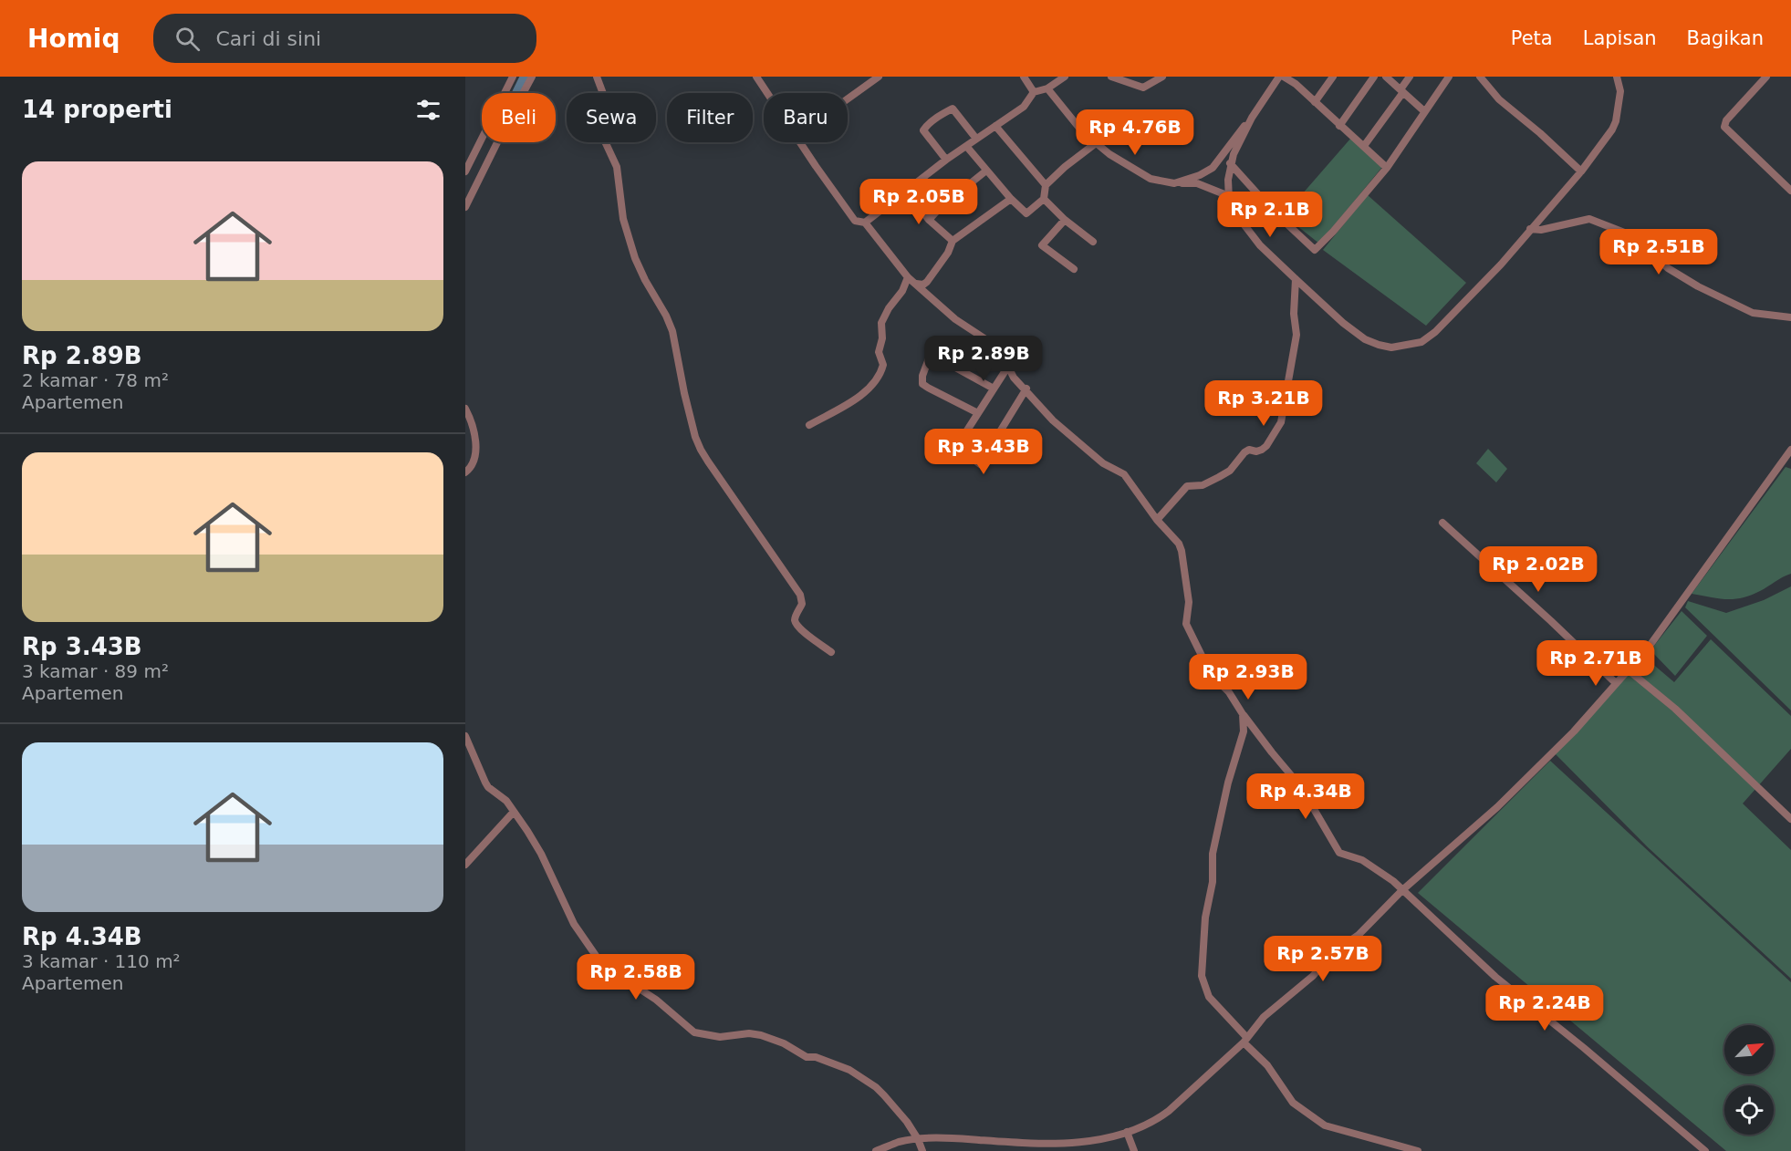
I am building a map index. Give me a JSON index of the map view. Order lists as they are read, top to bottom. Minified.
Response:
{"north":"top right","page":{"header":"Homiq","search":"Cari di sini","nav":["Peta","Lapisan","Bagikan"],"heading":"14 properti","chip":["Beli","Sewa","Filter","Baru"],"price":["Rp 4.76B","Rp 2.05B","Rp 2.1B","Rp 2.51B","Rp 2.89B","Rp 3.21B","Rp 3.43B","Rp 2.02B","Rp 2.71B","Rp 2.93B","Rp 4.34B","Rp 2.57B","Rp 2.58B","Rp 2.24B"],"list":[{"name":"Rp 2.89B","note":"2 kamar · 78 m² · Apartemen"},{"name":"Rp 3.43B","note":"3 kamar · 89 m² · Apartemen"},{"name":"Rp 4.34B","note":"3 kamar · 110 m² · Apartemen"}]}}
